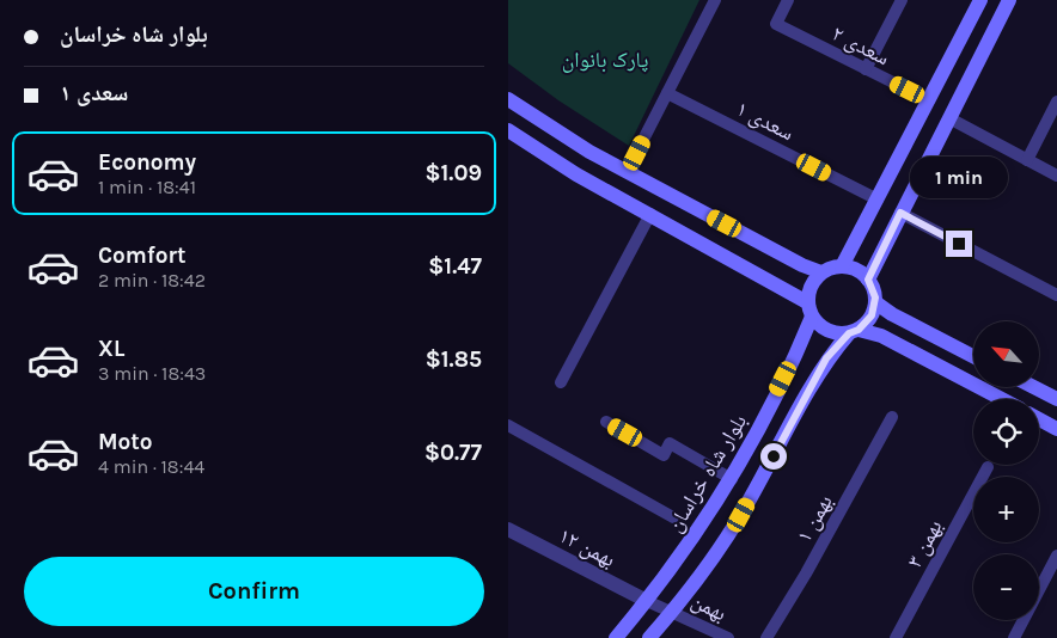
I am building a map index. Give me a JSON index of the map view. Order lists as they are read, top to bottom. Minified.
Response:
{"streets":{"main road":["بلوار شاه خراسان"],"street":["سعدی ۲","سعدی ۱","بهمن ۱","بهمن ۳","۱۲ بهمن","بهمن"]},"crossings":[["بلوار شاه خراسان","۱۲ بهمن"],["بلوار شاه خراسان","بهمن"],["۱۲ بهمن","بهمن"]],"parks":["پارک بانوان"],"north":"top left","page":{"banner":["بلوار شاه خراسان","سعدی ۱"],"list":[{"name":"Economy","note":"1 min · 18:41","value":"$1.09"},{"name":"Comfort","note":"2 min · 18:42","value":"$1.47"},{"name":"XL","note":"3 min · 18:43","value":"$1.85"},{"name":"Moto","note":"4 min · 18:44","value":"$0.77"}],"bubble":"1 min","map_buttons":["+","−"],"buttons":"Confirm"}}
